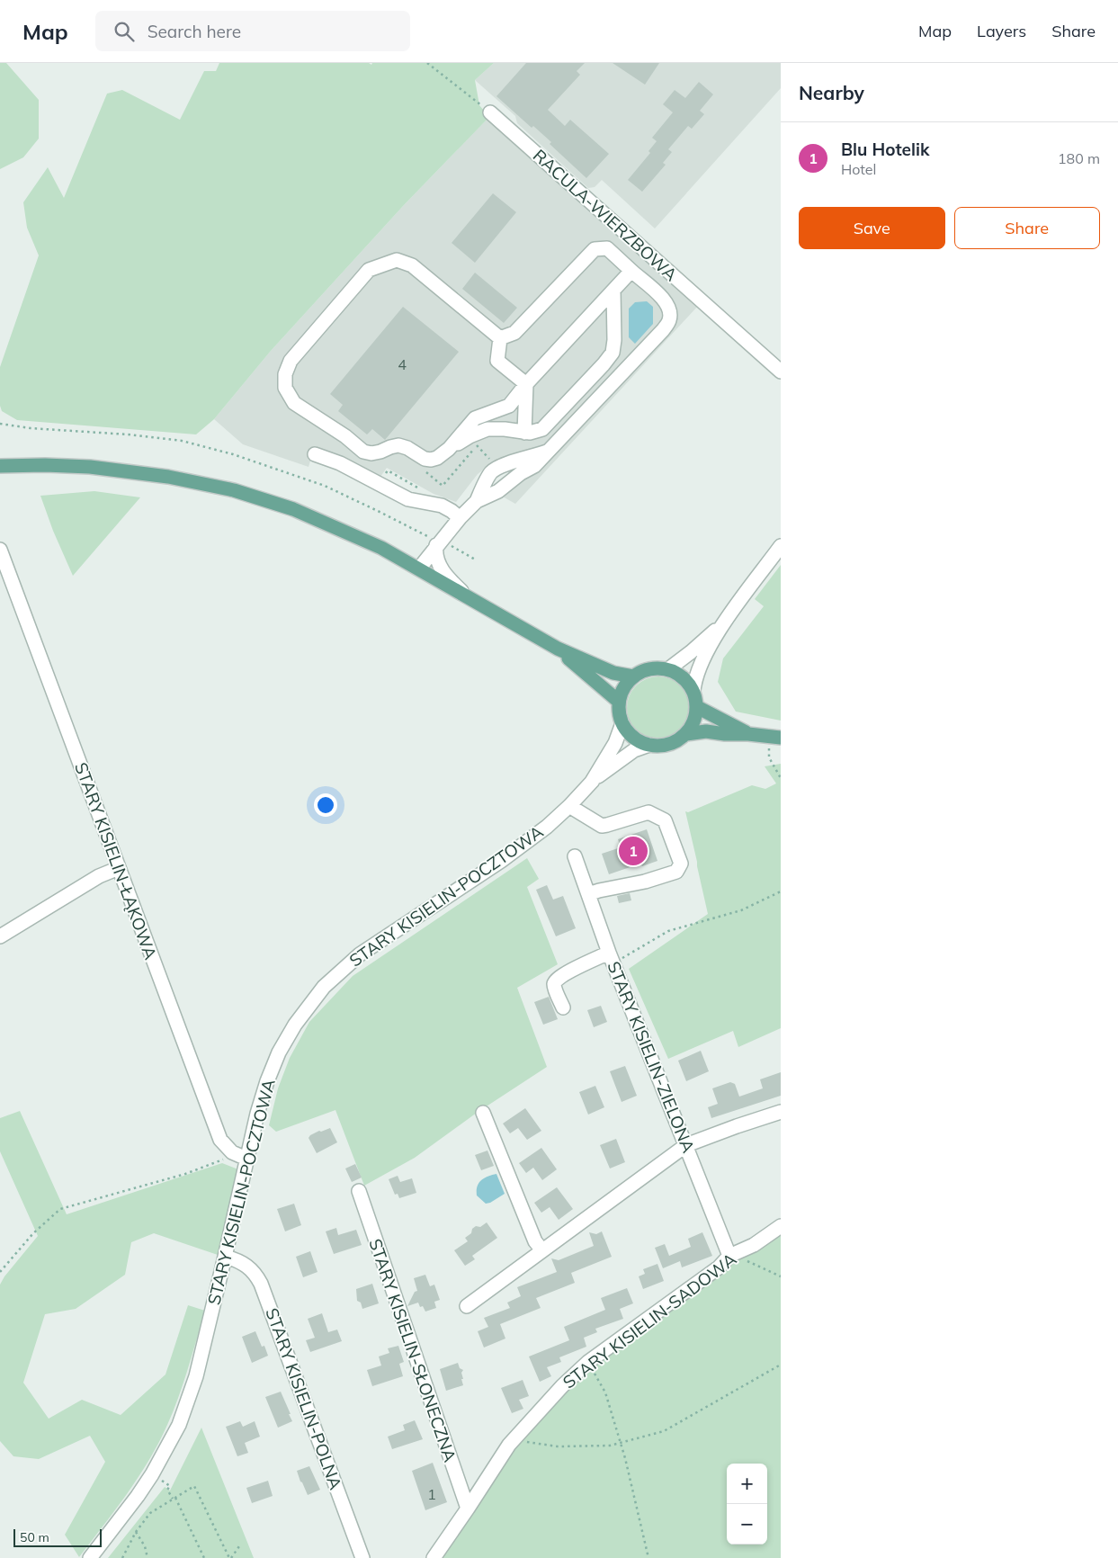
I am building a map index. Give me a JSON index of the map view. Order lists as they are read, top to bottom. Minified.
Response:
{"streets":{"street":["RACULA-WIERZBOWA","STARY KISIELIN-ŁĄKOWA","STARY KISIELIN-POCZTOWA","STARY KISIELIN-ZIELONA","STARY KISIELIN-SADOWA","STARY KISIELIN-SŁONECZNA","STARY KISIELIN-POLNA"]},"crossings":[["STARY KISIELIN-ŁĄKOWA","STARY KISIELIN-POCZTOWA"],["STARY KISIELIN-POCZTOWA","STARY KISIELIN-POLNA"],["STARY KISIELIN-ZIELONA","STARY KISIELIN-SADOWA"],["STARY KISIELIN-SADOWA","STARY KISIELIN-SŁONECZNA"]],"house_numbers":["4","1"],"scale_bar":"50 m","page":{"header":"Map","search":"Search here","nav":["Map","Layers","Share"],"heading":"Nearby","list":[{"mark":"1","name":"Blu Hotelik","note":"Hotel","value":"180 m"}],"buttons":["Save","Share"],"pins":"1","map_buttons":["+","−"],"scale":"50 m"}}
